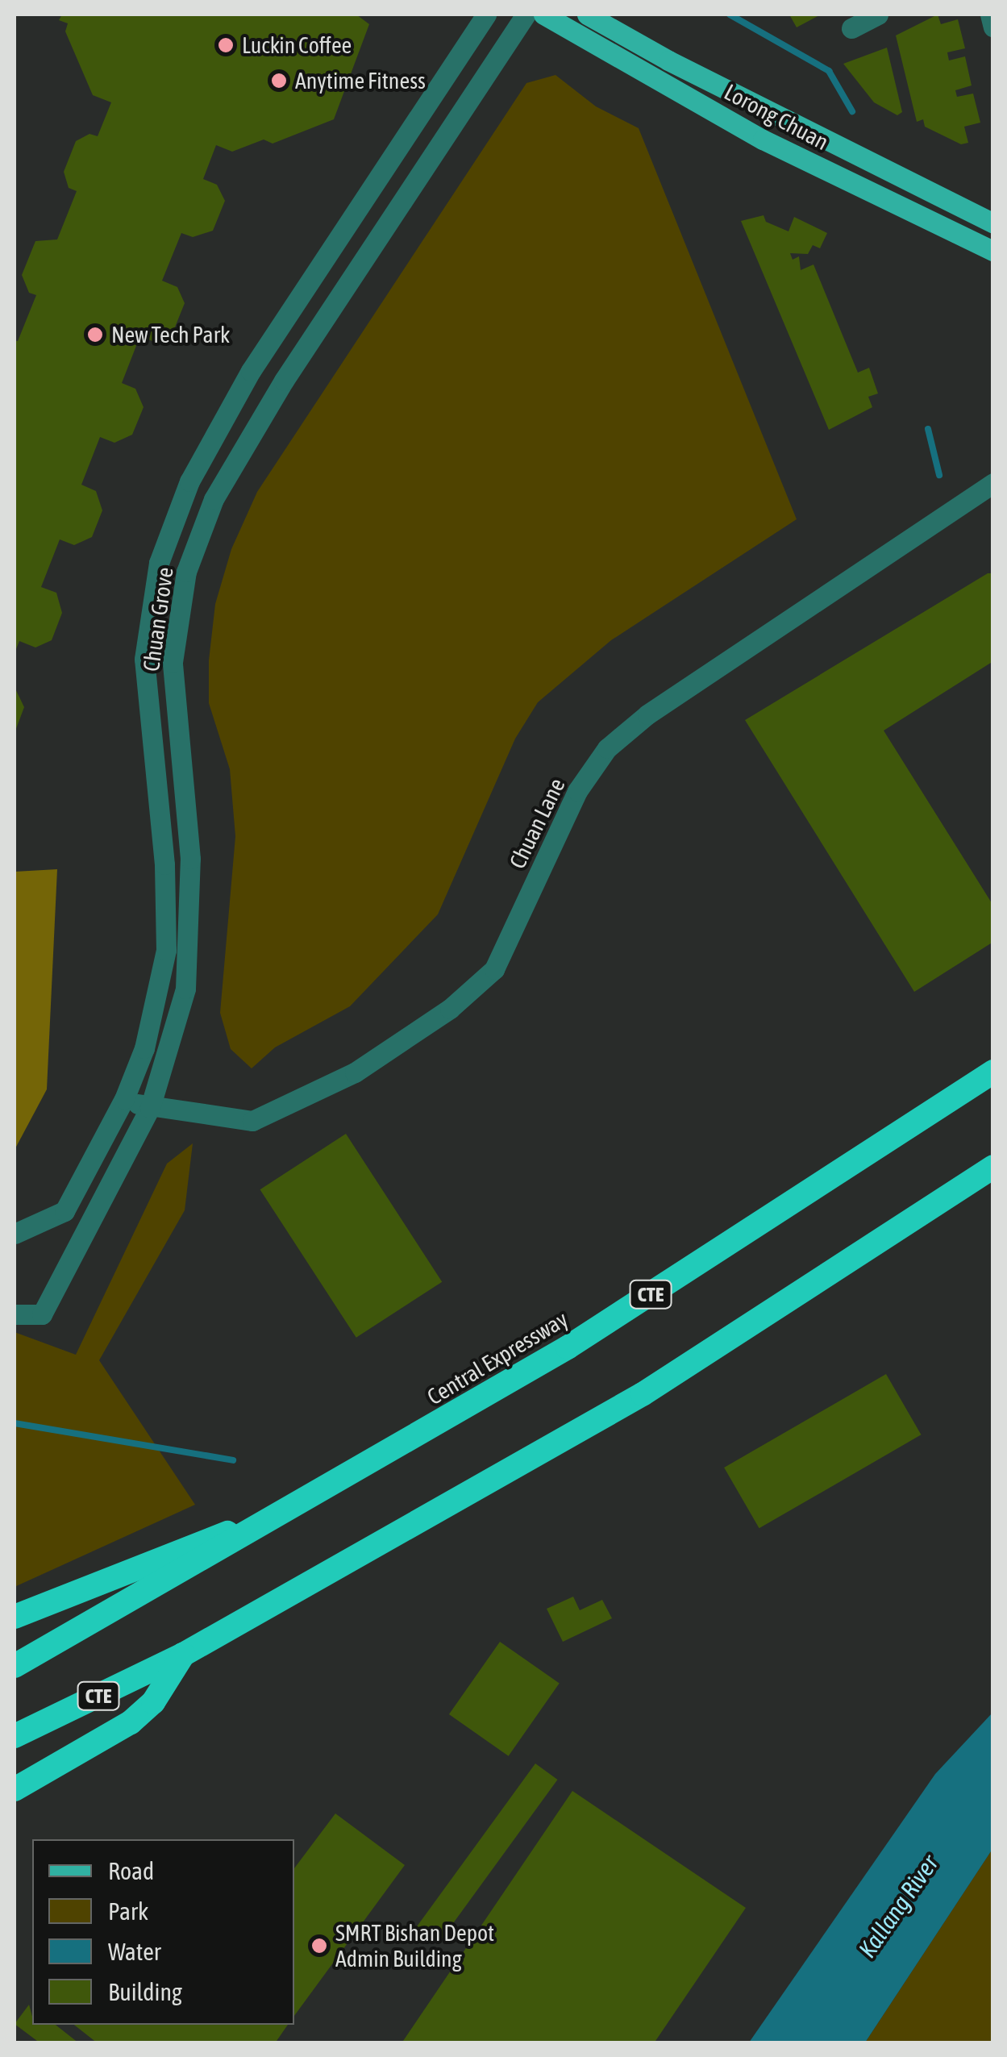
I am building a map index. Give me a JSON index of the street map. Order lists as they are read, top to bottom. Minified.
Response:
{"streets":{"highway":["CTE","Central Expressway"],"main road":["Lorong Chuan"],"street":["Chuan Grove","Chuan Lane"]},"crossings":[["Chuan Grove","Chuan Lane"]],"water":["Kallang River"],"places":["Luckin Coffee","Anytime Fitness","New Tech Park","SMRT Bishan Depot Admin Building"],"legend":["Road","Park","Water","Building"]}
